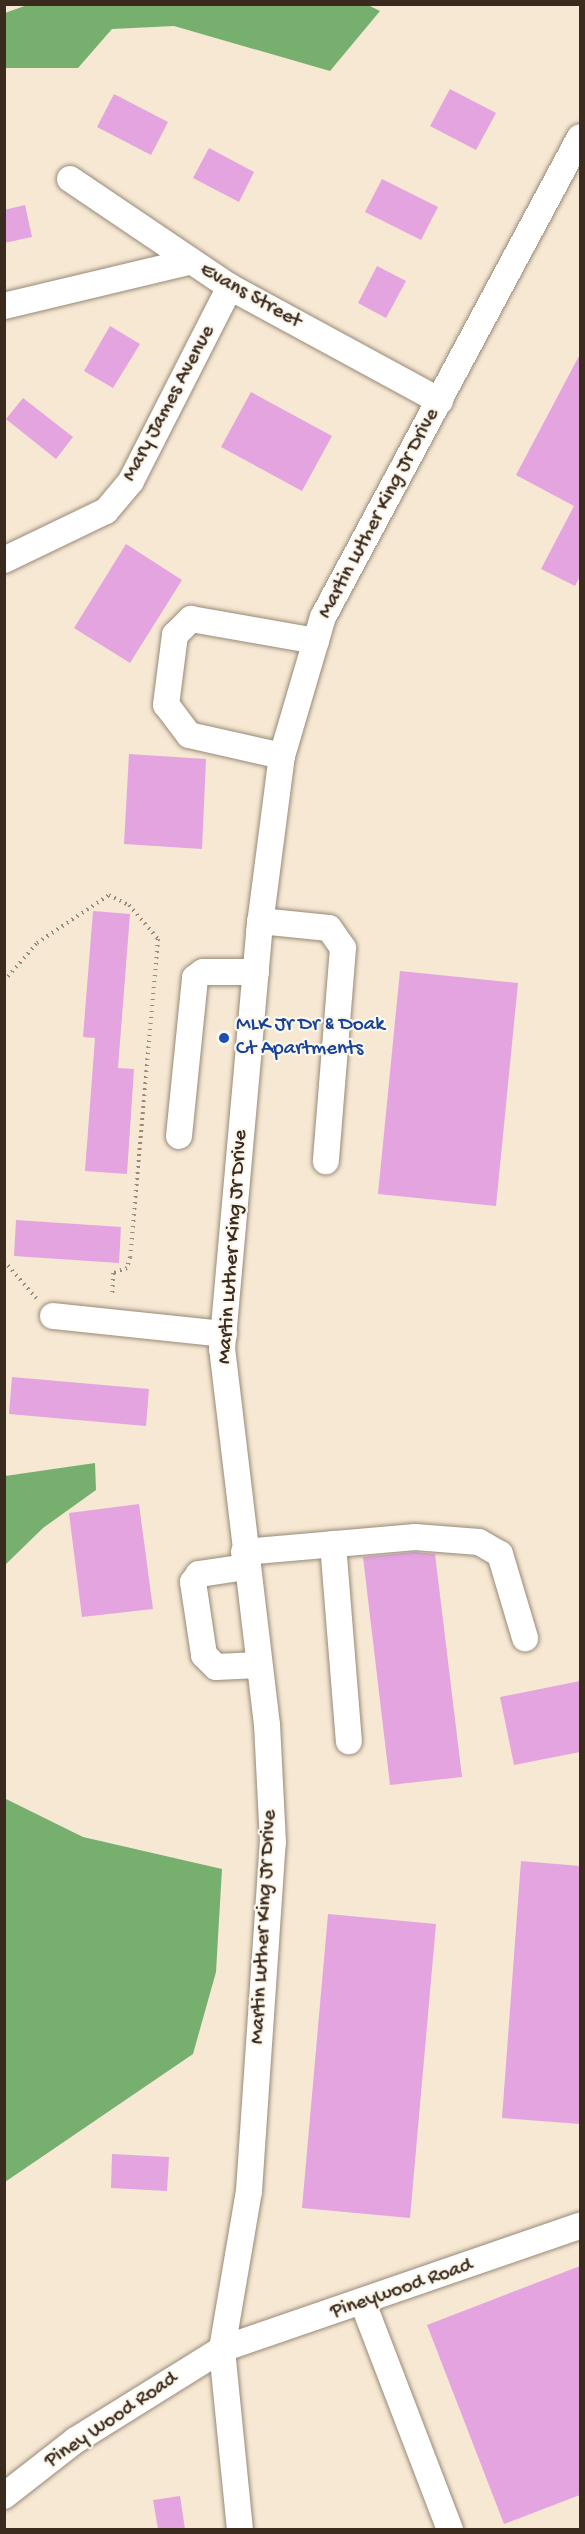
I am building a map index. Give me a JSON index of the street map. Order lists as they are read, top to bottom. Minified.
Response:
{"streets":{"street":["Evans Street","Mary James Avenue","Martin Luther King Jr Drive","Pineywood Road","Piney Wood Road"]},"crossings":[["Evans Street","Mary James Avenue"],["Evans Street","Martin Luther King Jr Drive"],["Martin Luther King Jr Drive","Pineywood Road"],["Martin Luther King Jr Drive","Piney Wood Road"],["Pineywood Road","Piney Wood Road"]],"places":["MLK Jr Dr & Doak Ct Apartments"]}
